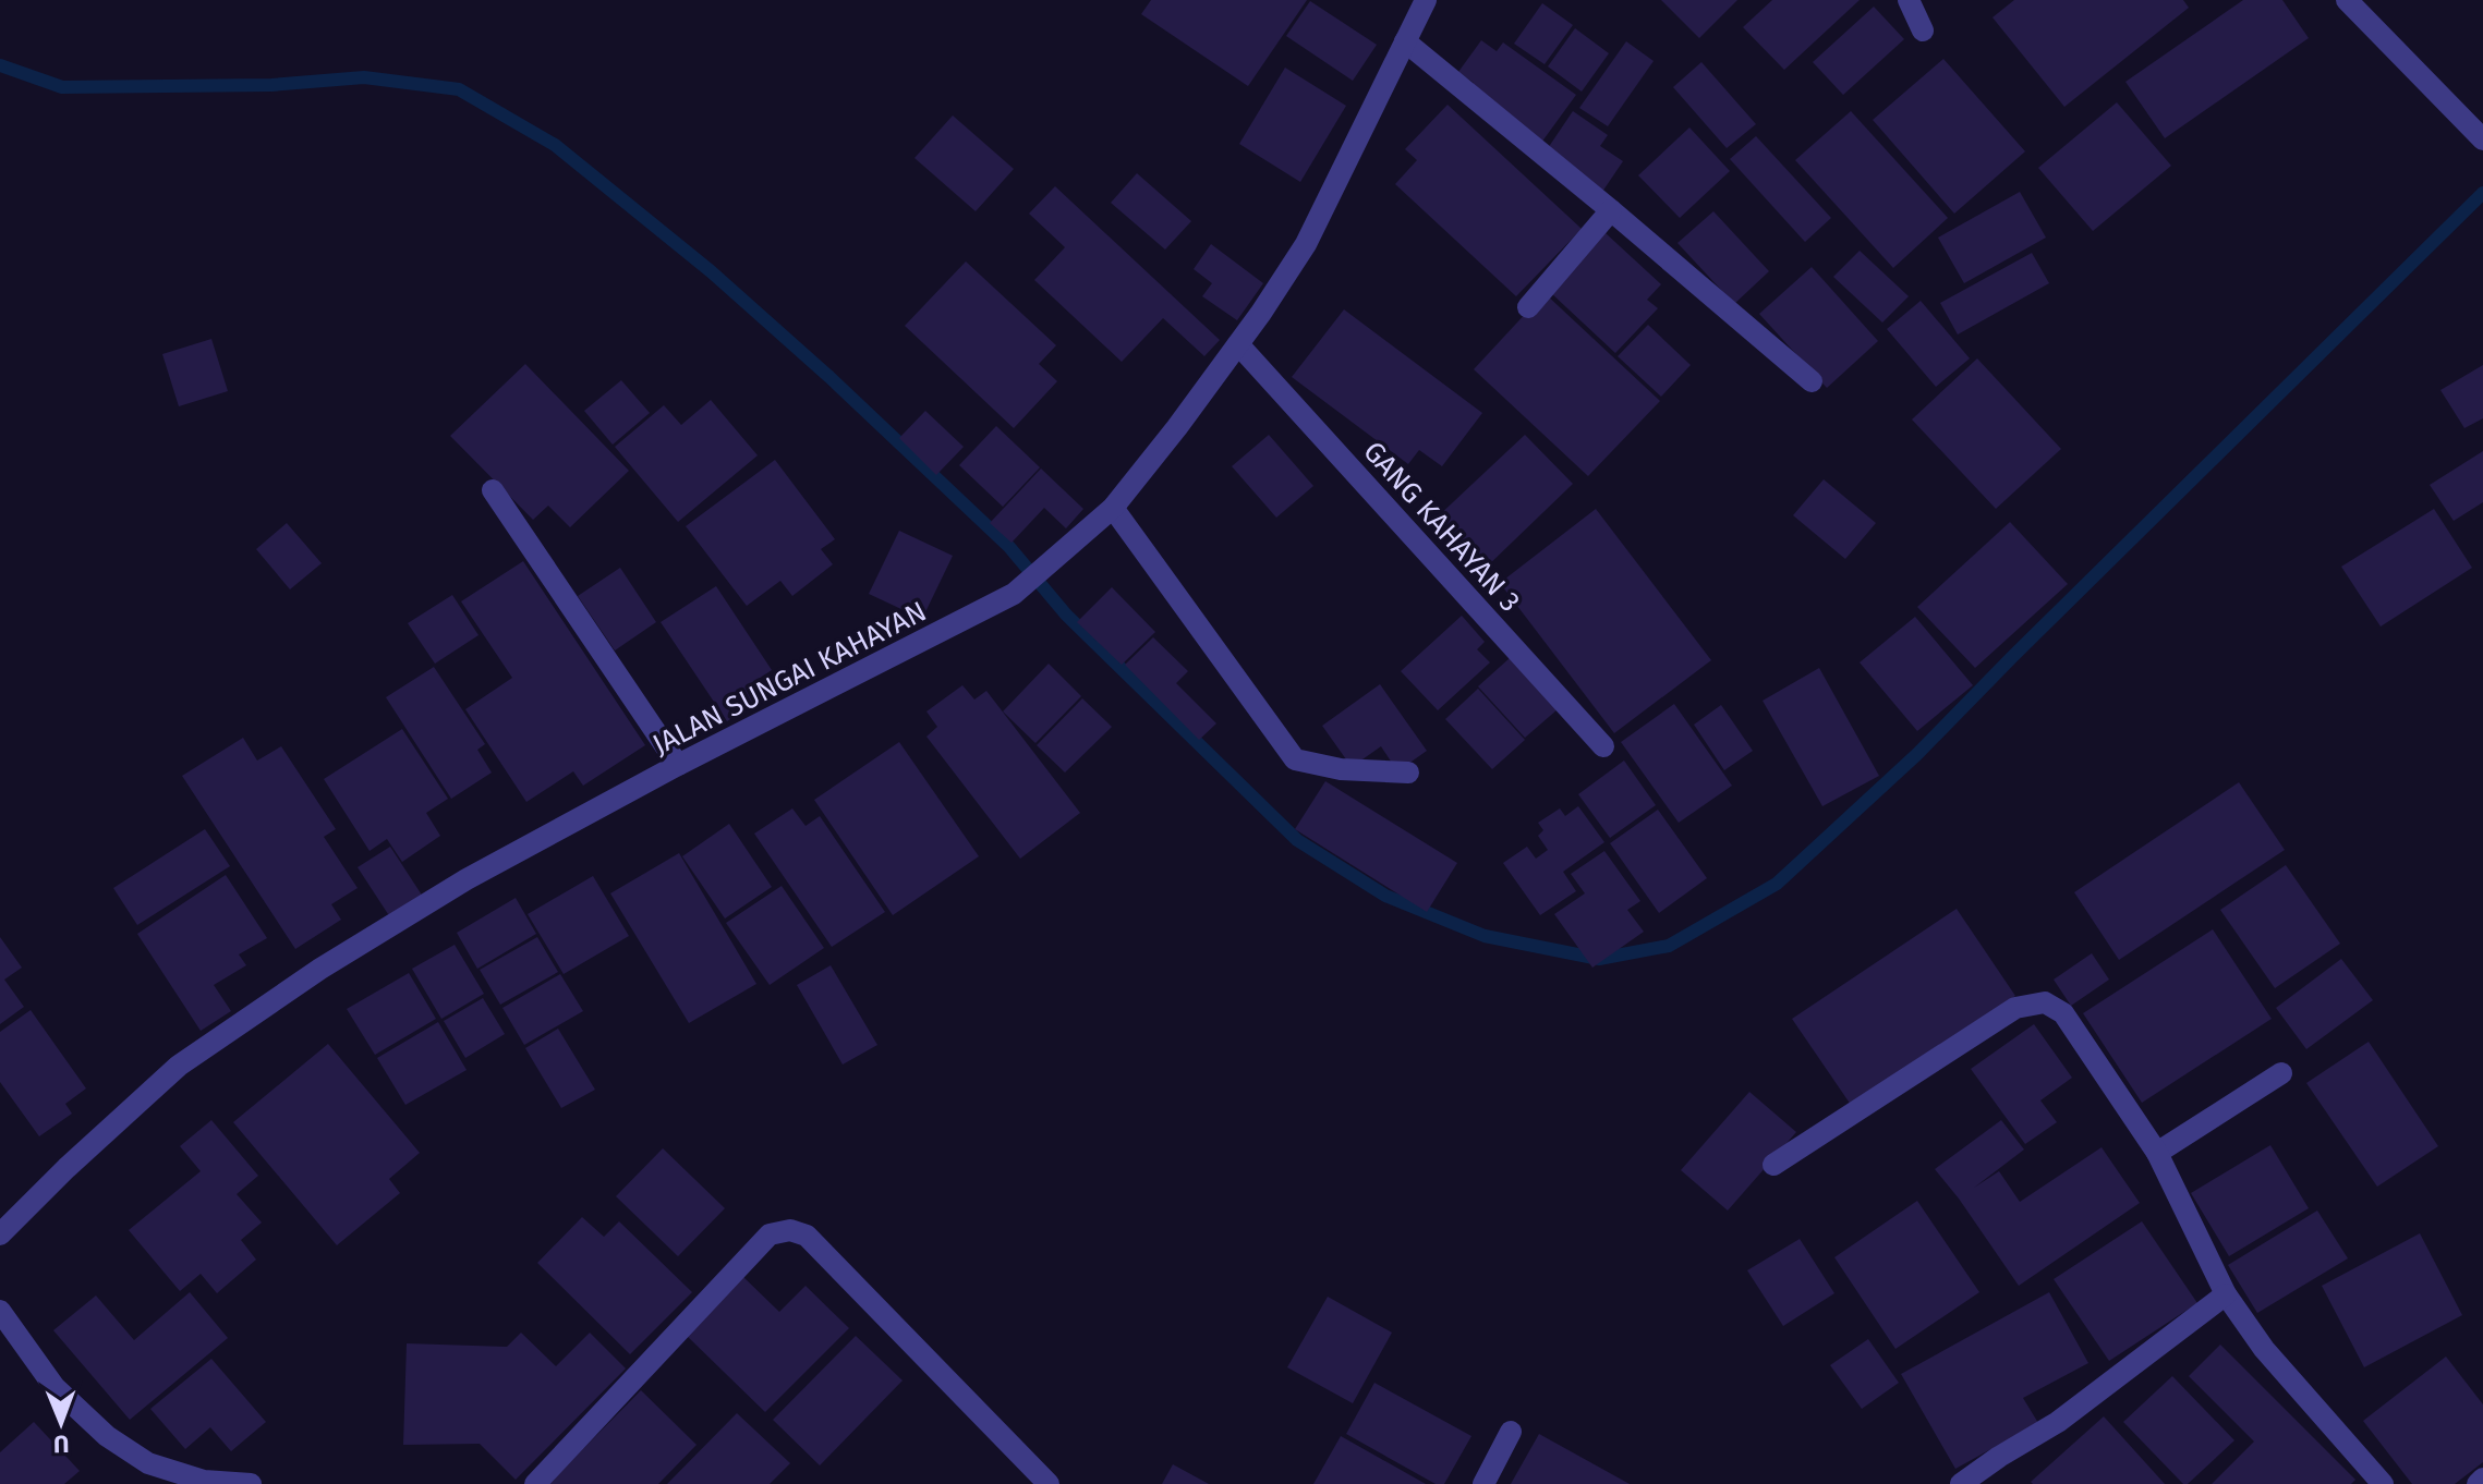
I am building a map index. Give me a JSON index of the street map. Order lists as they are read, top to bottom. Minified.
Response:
{"streets":{"street":["GANG KAHAYAN 3","JALAN SUNGAI KAHAYAN"]},"crossings":[["GANG KAHAYAN 3","JALAN SUNGAI KAHAYAN"]],"north":"bottom"}
